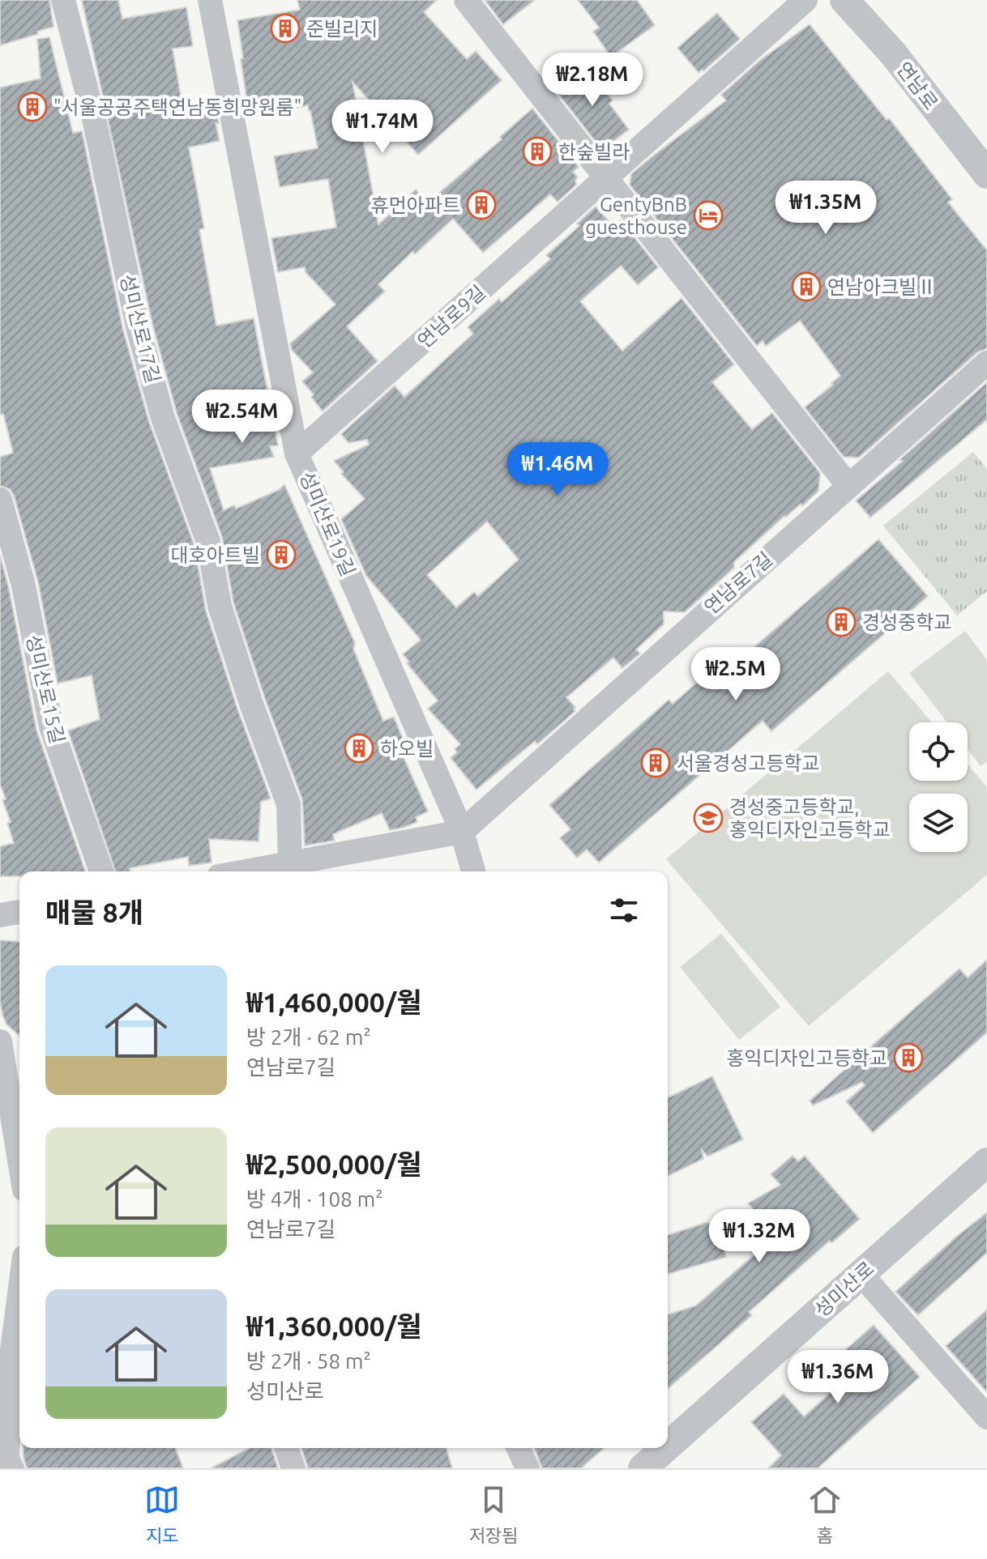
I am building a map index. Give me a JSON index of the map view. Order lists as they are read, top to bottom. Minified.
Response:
{"streets":{"street":["연남로","연남로9길","성미산로17길","성미산로19길","연남로7길","성미산로15길","성미산로"]},"crossings":[["연남로9길","성미산로19길"],["성미산로19길","연남로7길"]],"places":{"building":["준빌리지","\"서울공공주택연남동희망원룸\"","한숲빌라","휴먼아파트","연남아크빌Ⅱ","대호아트빌","경성중학교","하오빌","서울경성고등학교","홍익디자인고등학교"],"hotel":["GentyBnB guesthouse"],"school or university":["경성중고등학교, 홍익디자인고등학교"]},"page":{"price":["₩2.18M","₩1.74M","₩1.35M","₩2.54M","₩1.46M","₩2.5M","₩1.32M","₩1.36M"],"heading":"매물 8개","list":[{"name":"₩1,460,000/월","note":"방 2개 · 62 m² · 연남로7길"},{"name":"₩2,500,000/월","note":"방 4개 · 108 m² · 연남로7길"},{"name":"₩1,360,000/월","note":"방 2개 · 58 m² · 성미산로"}],"tabs":["지도","저장됨","홈"]}}
